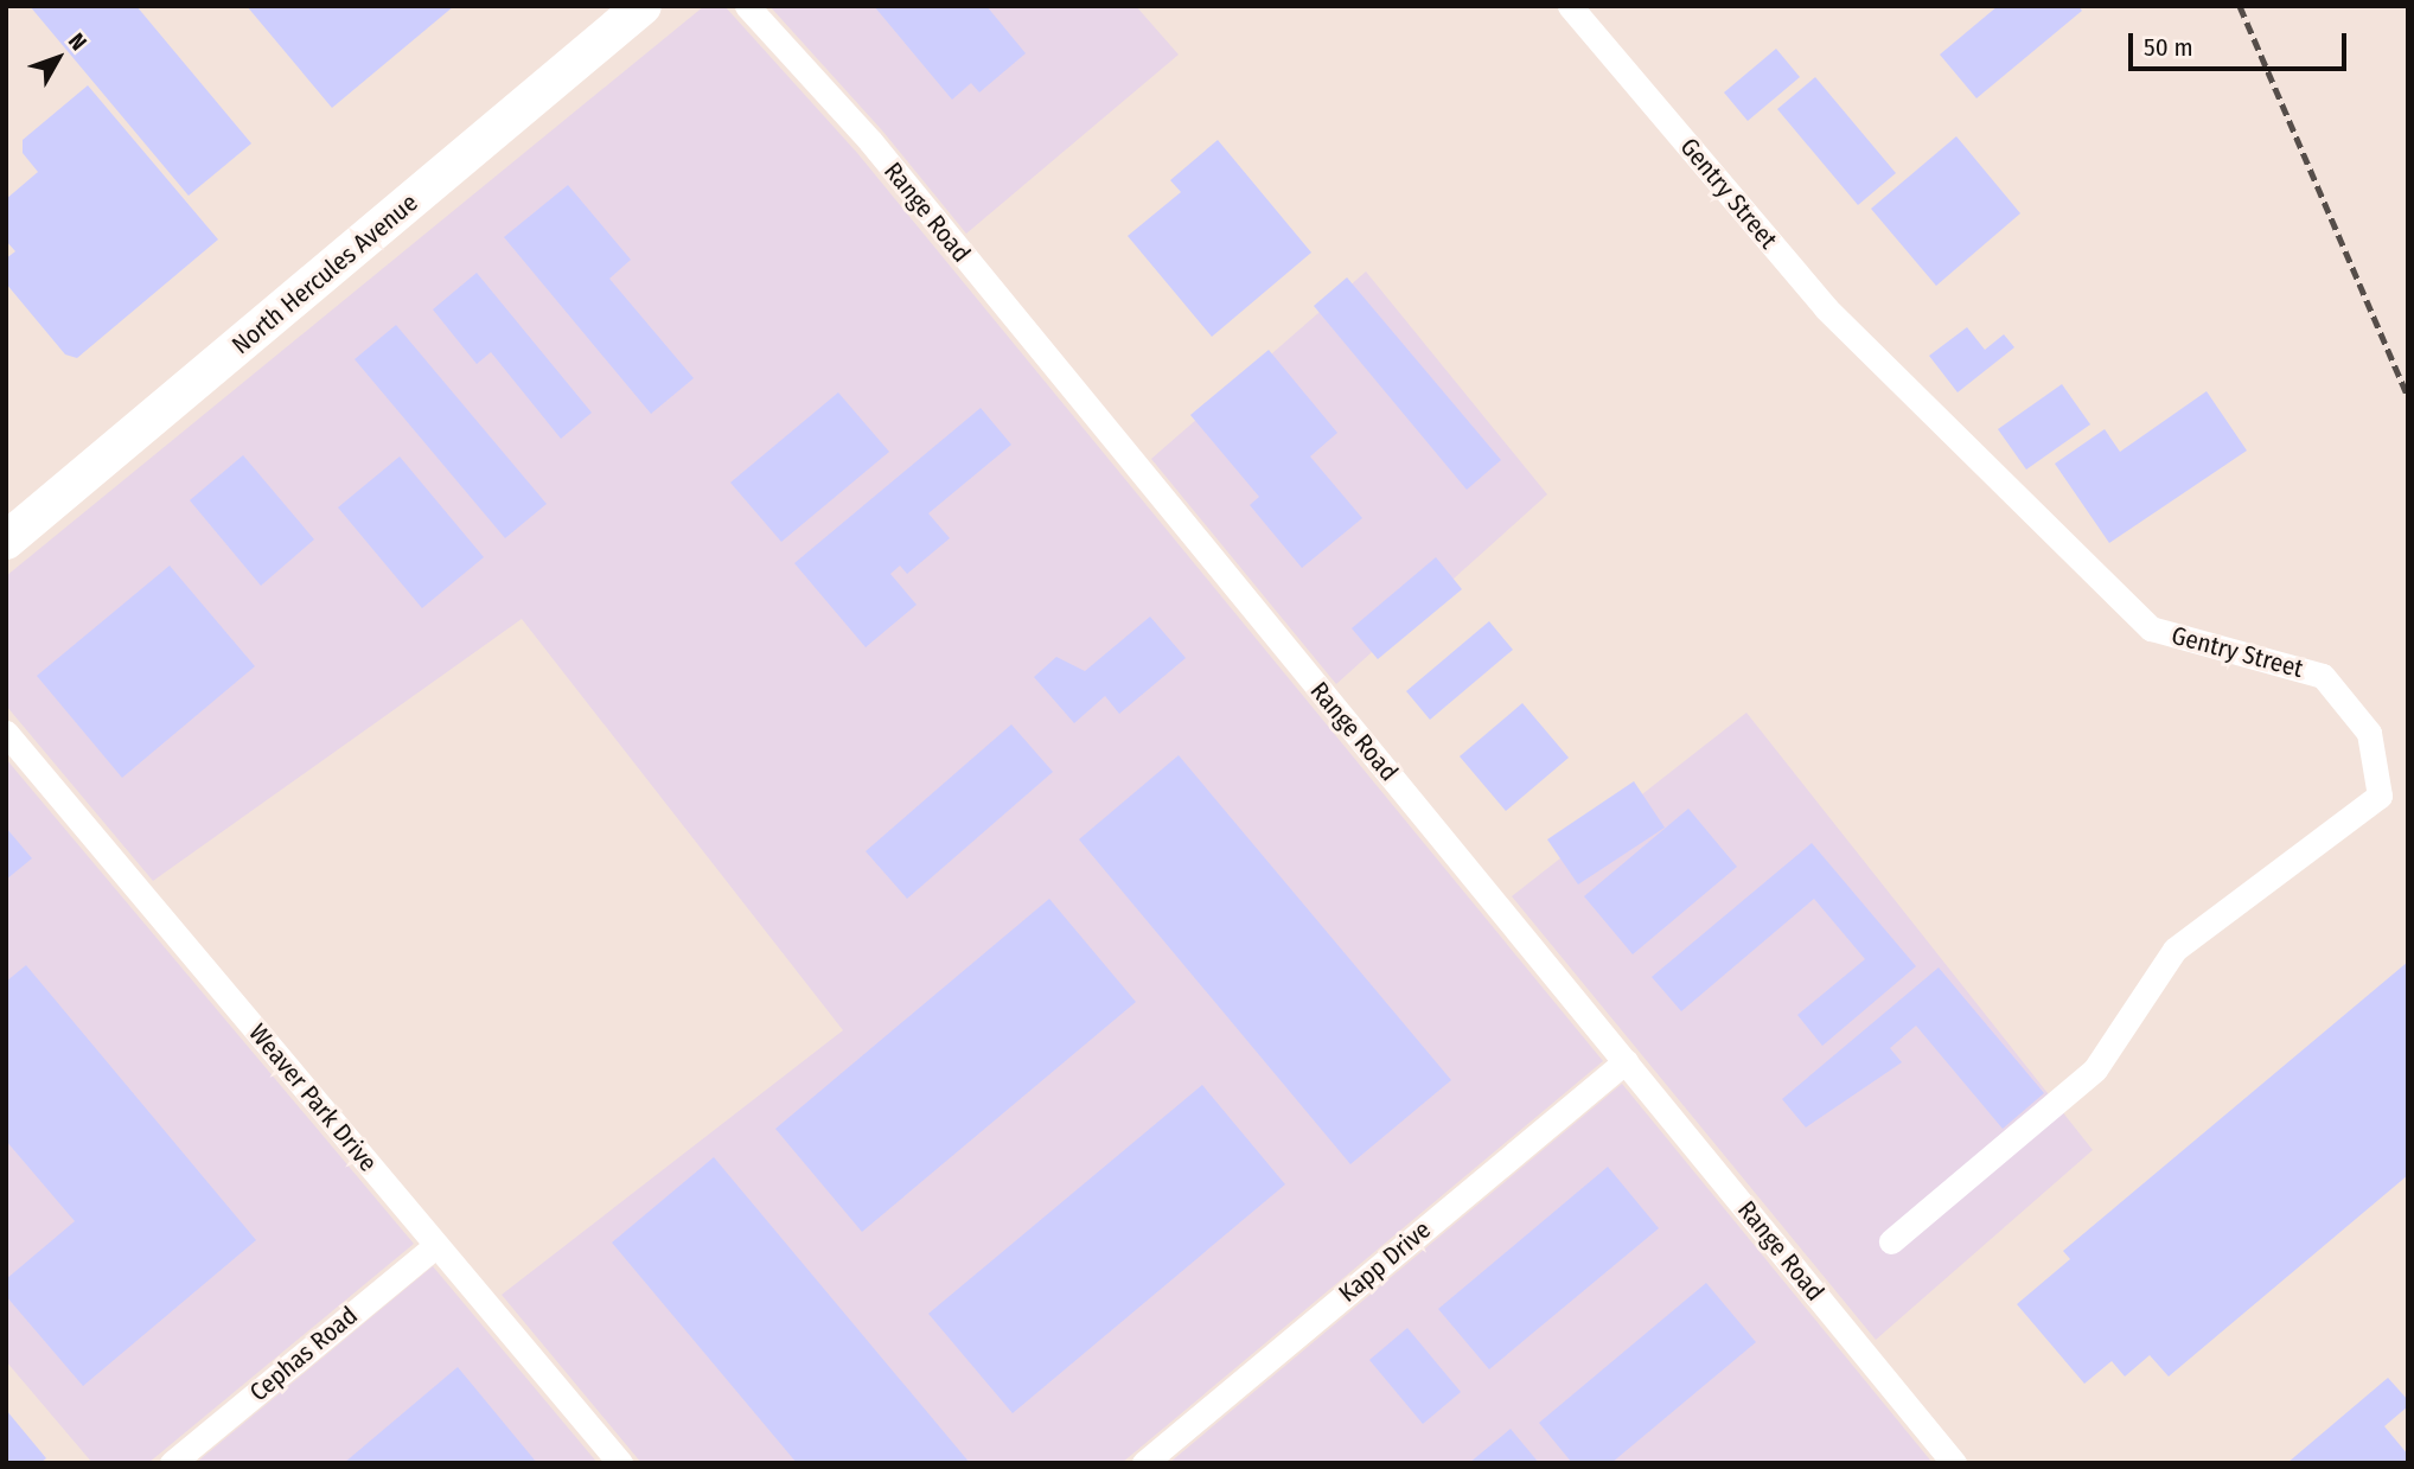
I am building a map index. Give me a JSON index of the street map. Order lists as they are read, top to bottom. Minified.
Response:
{"streets":{"street":["Gentry Street","Range Road","North Hercules Avenue","Weaver Park Drive","Kapp Drive","Cephas Road"]},"crossings":[["Range Road","Kapp Drive"],["Weaver Park Drive","Cephas Road"]],"scale_bar":"50 m","north":"top right"}
